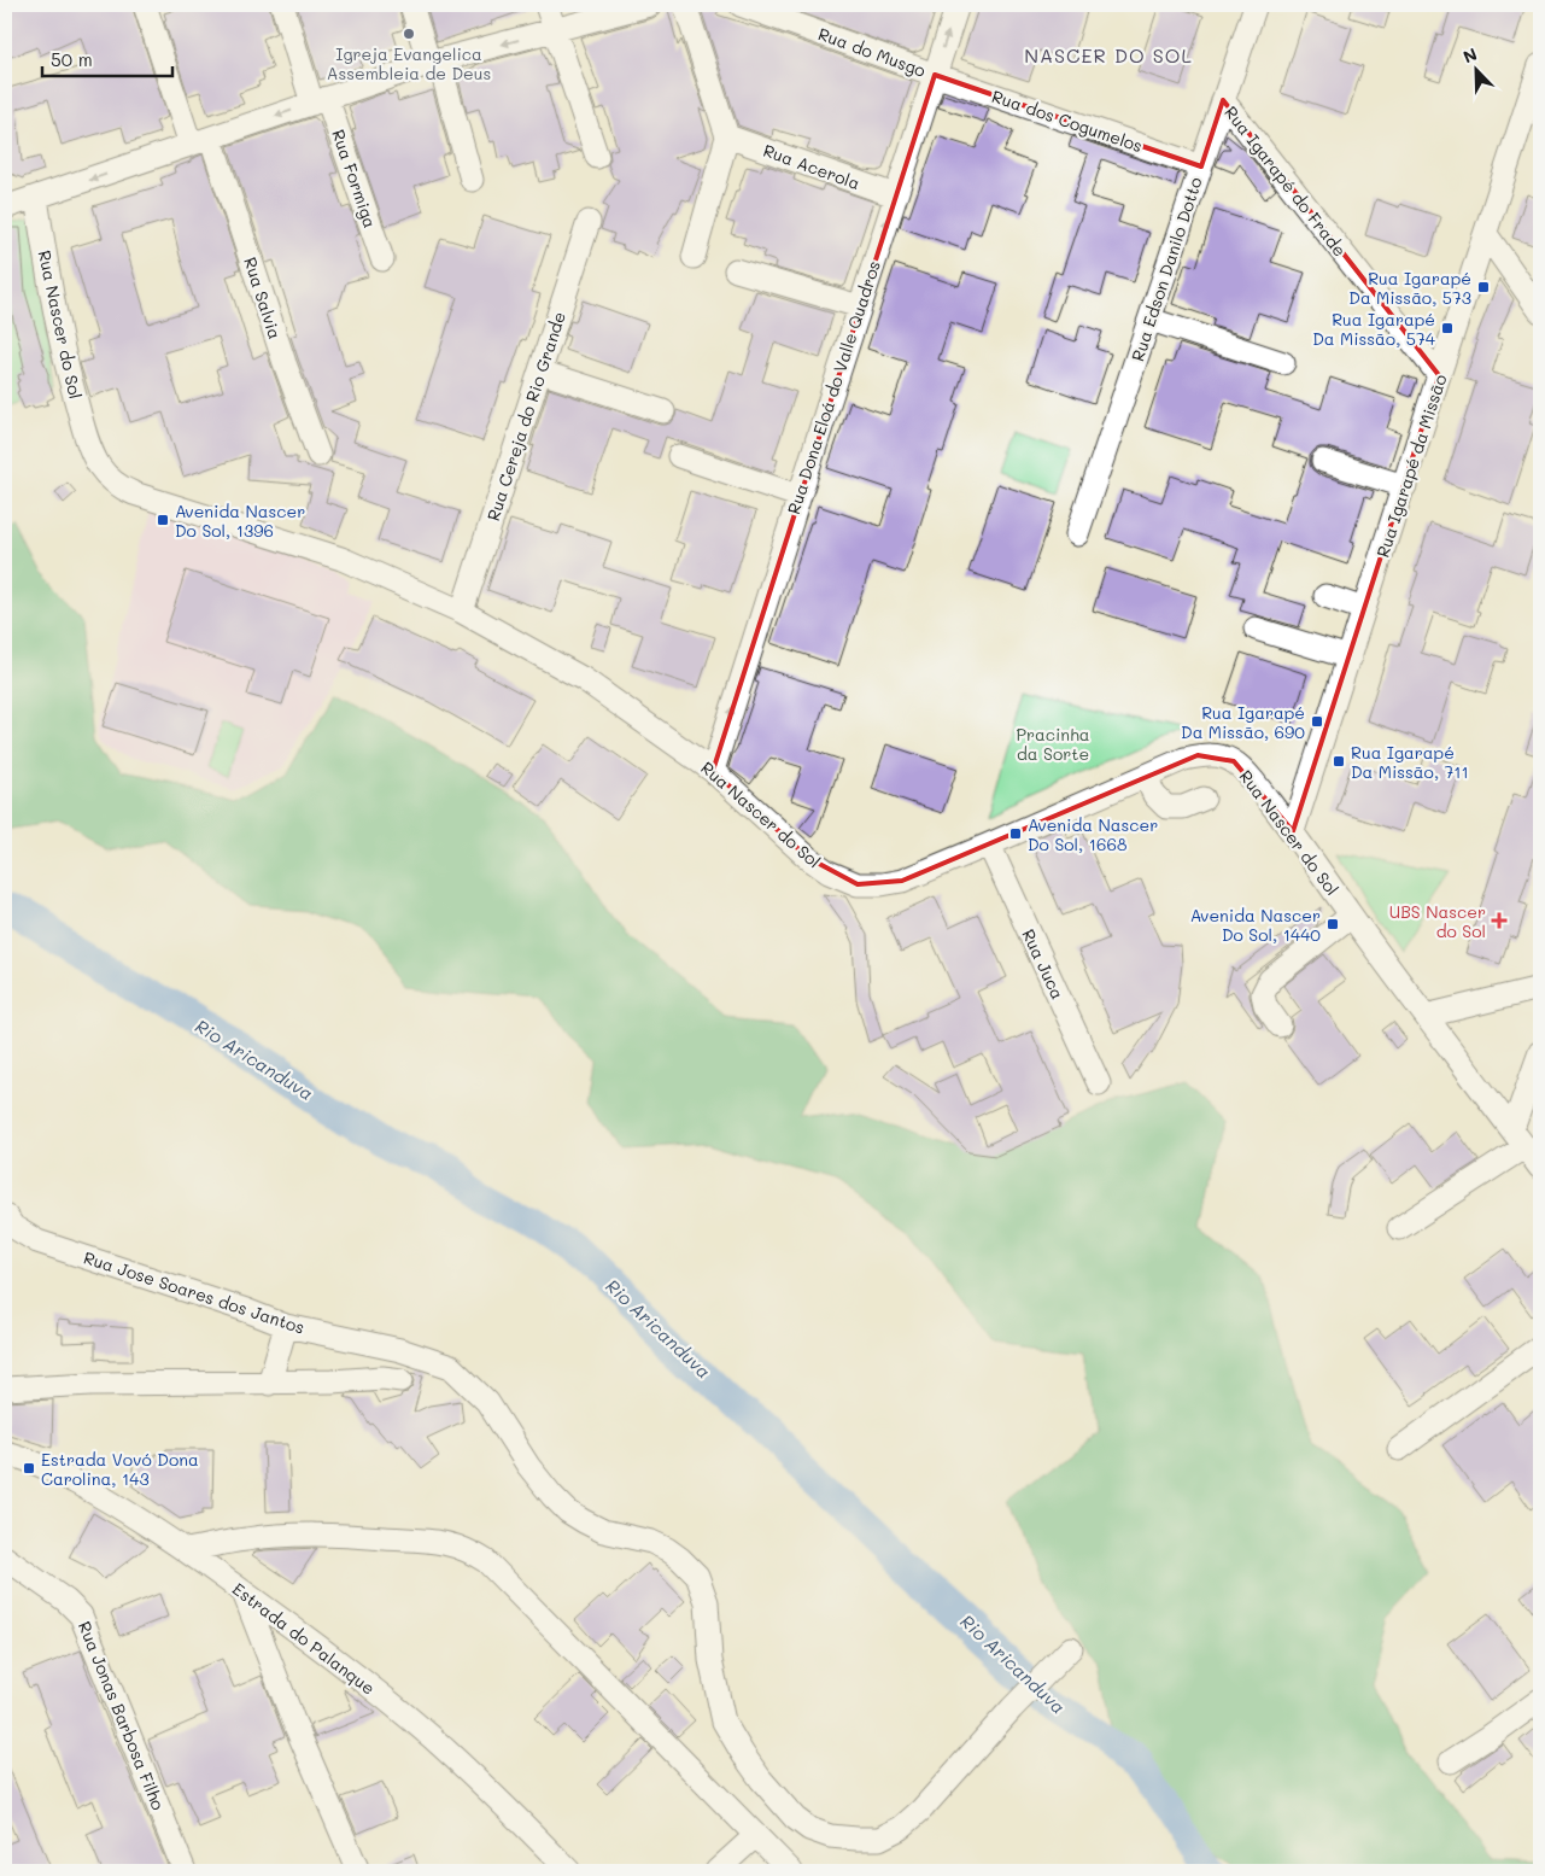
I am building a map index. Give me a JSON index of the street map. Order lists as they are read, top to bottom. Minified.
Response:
{"streets":{"street":["Rua do Musgo","Rua dos Cogumelos","Rua Acerola","Rua Formiga","Rua Igarapé do Frade","Rua Edson Danilo Dotto","Rua Salvia","Rua Nascer do Sol","Rua Dona Eloá do Valle Quadros","Rua Cereja do Rio Grande","Rua Igarapé da Missão","Rua Juca","Rua Jose Soares dos Jantos","Estrada do Palanque","Rua Jonas Barbosa Filho"]},"crossings":[["Rua do Musgo","Rua dos Cogumelos"],["Rua do Musgo","Rua Dona Eloá do Valle Quadros"],["Rua dos Cogumelos","Rua Edson Danilo Dotto"],["Rua dos Cogumelos","Rua Dona Eloá do Valle Quadros"],["Rua Acerola","Rua Dona Eloá do Valle Quadros"],["Rua Igarapé do Frade","Rua Edson Danilo Dotto"],["Rua Igarapé do Frade","Rua Igarapé da Missão"],["Rua Nascer do Sol","Rua Dona Eloá do Valle Quadros"],["Rua Nascer do Sol","Rua Cereja do Rio Grande"],["Rua Nascer do Sol","Rua Igarapé da Missão"],["Rua Nascer do Sol","Rua Juca"]],"one_way":["Rua Dona Eloá do Valle Quadros"],"districts":["NASCER DO SOL"],"water":["Rio Aricanduva"],"parks":["Pracinha da Sorte"],"places":{"other":["Igreja Evangelica Assembleia de Deus"],"transit":["Rua Igarapé Da Missão, 573","Rua Igarapé Da Missão, 574","Avenida Nascer Do Sol, 1396","Rua Igarapé Da Missão, 690","Rua Igarapé Da Missão, 711","Avenida Nascer Do Sol, 1668","Avenida Nascer Do Sol, 1440","Estrada Vovó Dona Carolina, 143"],"health":["UBS Nascer do Sol"]},"scale_bar":"50 m","north":"top left"}
